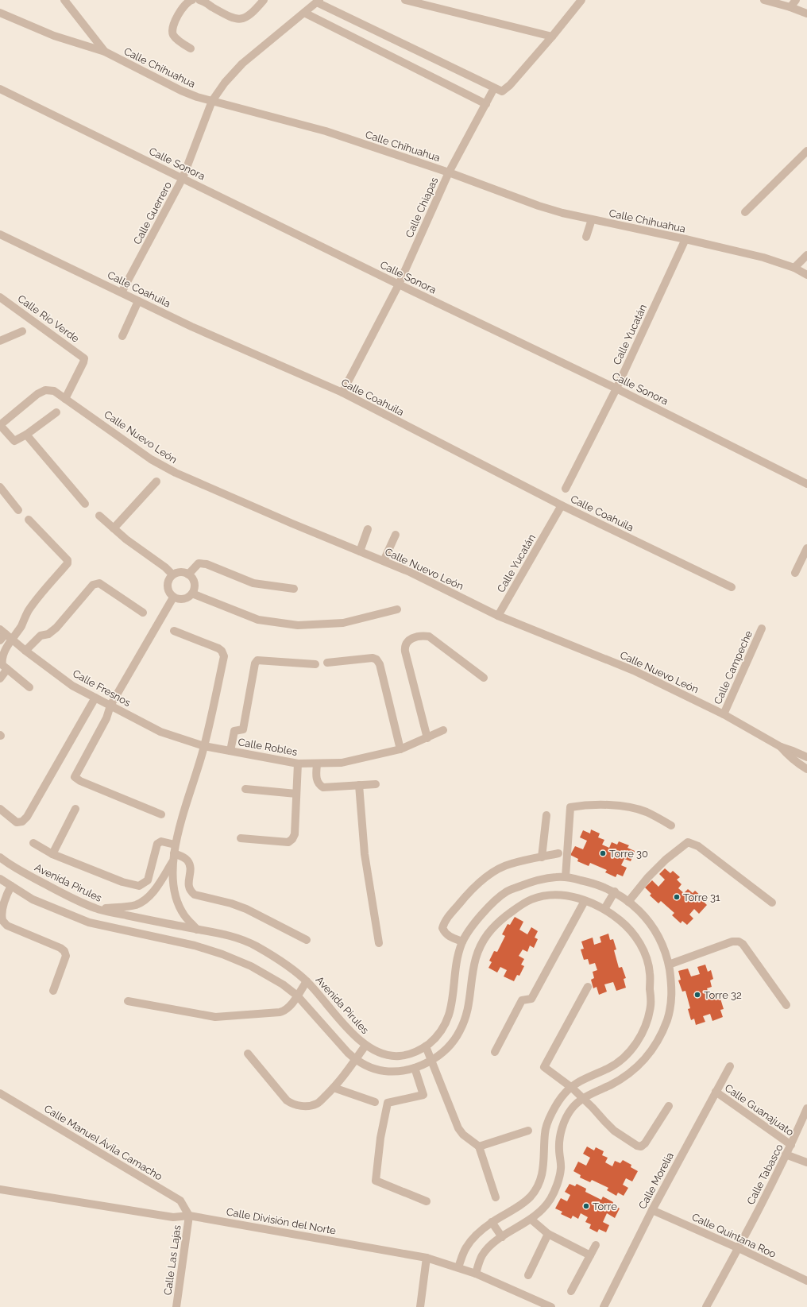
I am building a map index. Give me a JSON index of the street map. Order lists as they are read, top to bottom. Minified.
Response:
{"streets":{"street":["Calle Chihuahua","Calle Sonora","Calle Chiapas","Calle Guerrero","Calle Coahuila","Calle Río Verde","Calle Yucatán","Calle Nuevo León","Calle Campeche","Calle Fresnos","Calle Robles","Avenida Pirules","Calle Guanajuato","Calle Manuel Ávila Camacho","Calle Tabasco","Calle Morelia","Calle División del Norte","Calle Quintana Roo","Calle Las Lajas"]},"crossings":[["Calle Chihuahua","Calle Chiapas"],["Calle Chihuahua","Calle Guerrero"],["Calle Chihuahua","Calle Yucatán"],["Calle Sonora","Calle Chiapas"],["Calle Sonora","Calle Guerrero"],["Calle Sonora","Calle Yucatán"],["Calle Chiapas","Calle Coahuila"],["Calle Guerrero","Calle Coahuila"],["Calle Coahuila","Calle Yucatán"],["Calle Río Verde","Calle Nuevo León"],["Calle Yucatán","Calle Nuevo León"],["Calle Nuevo León","Calle Campeche"],["Calle Fresnos","Calle Robles"],["Avenida Pirules","Calle División del Norte"],["Calle Guanajuato","Calle Tabasco"],["Calle Guanajuato","Calle Morelia"],["Calle Manuel Ávila Camacho","Calle División del Norte"],["Calle Manuel Ávila Camacho","Calle Las Lajas"],["Calle Tabasco","Calle Quintana Roo"],["Calle Morelia","Calle Quintana Roo"],["Calle División del Norte","Calle Las Lajas"]],"places":["Torre 30","Torre 31","Torre 32","Torre"]}
